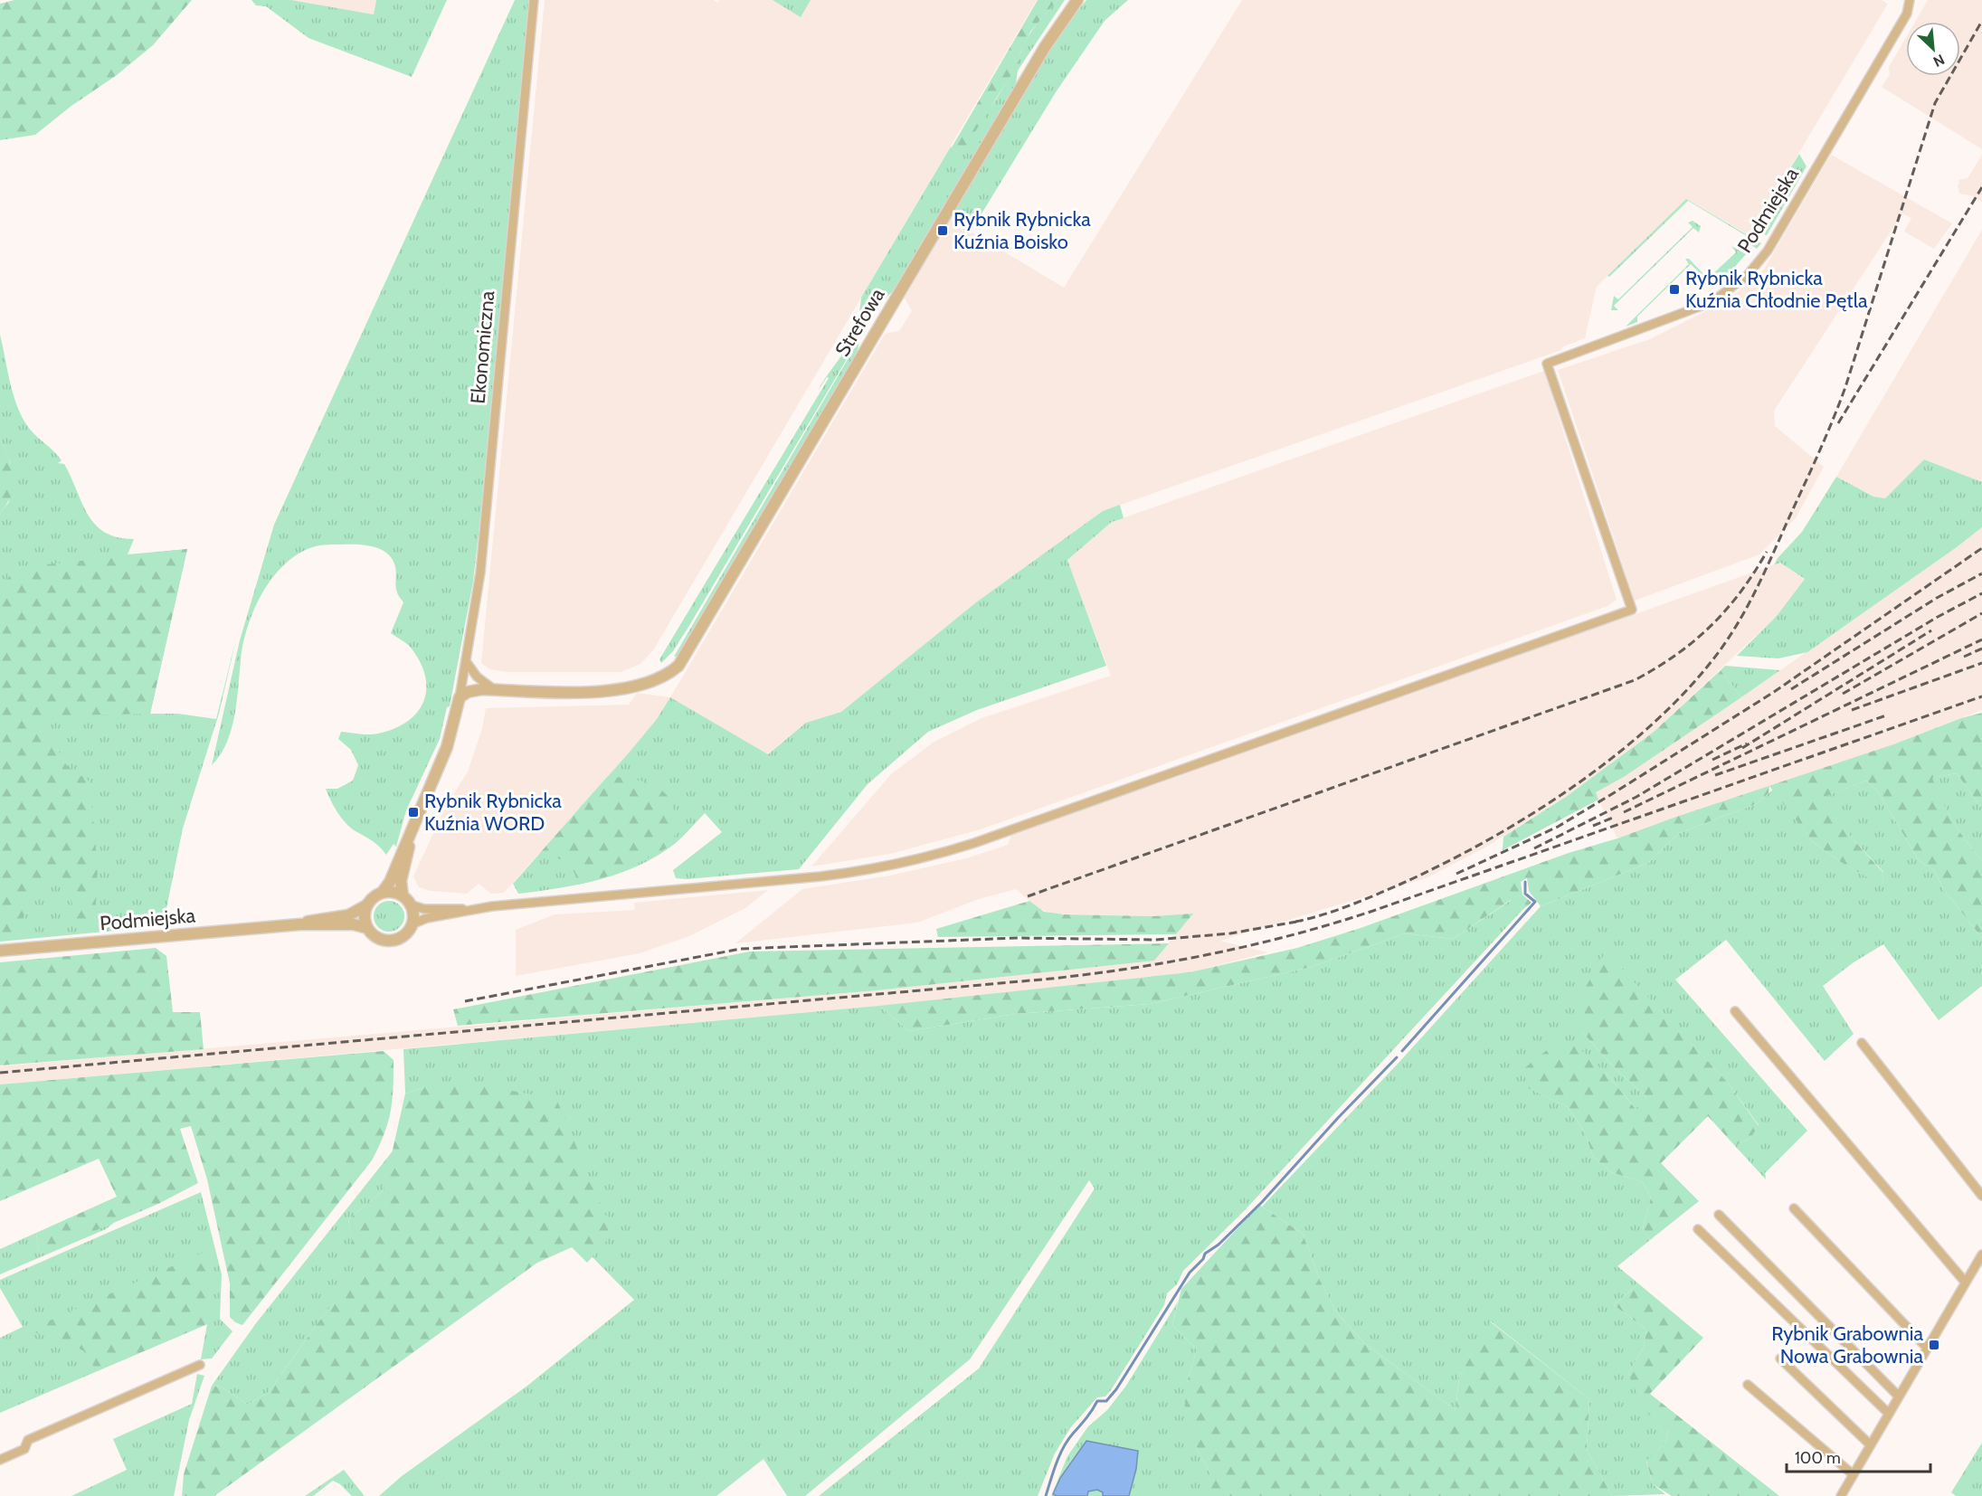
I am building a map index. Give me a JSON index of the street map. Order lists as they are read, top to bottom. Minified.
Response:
{"streets":{"street":["Podmiejska","Strefowa","Ekonomiczna"]},"crossings":[["Podmiejska","Ekonomiczna"]],"places":{"transit":["Rybnik Rybnicka Kuźnia Boisko","Rybnik Rybnicka Kuźnia Chłodnie Pętla","Rybnik Rybnicka Kuźnia WORD","Rybnik Grabownia Nowa Grabownia"]},"scale_bar":"100 m","north":"bottom right"}
